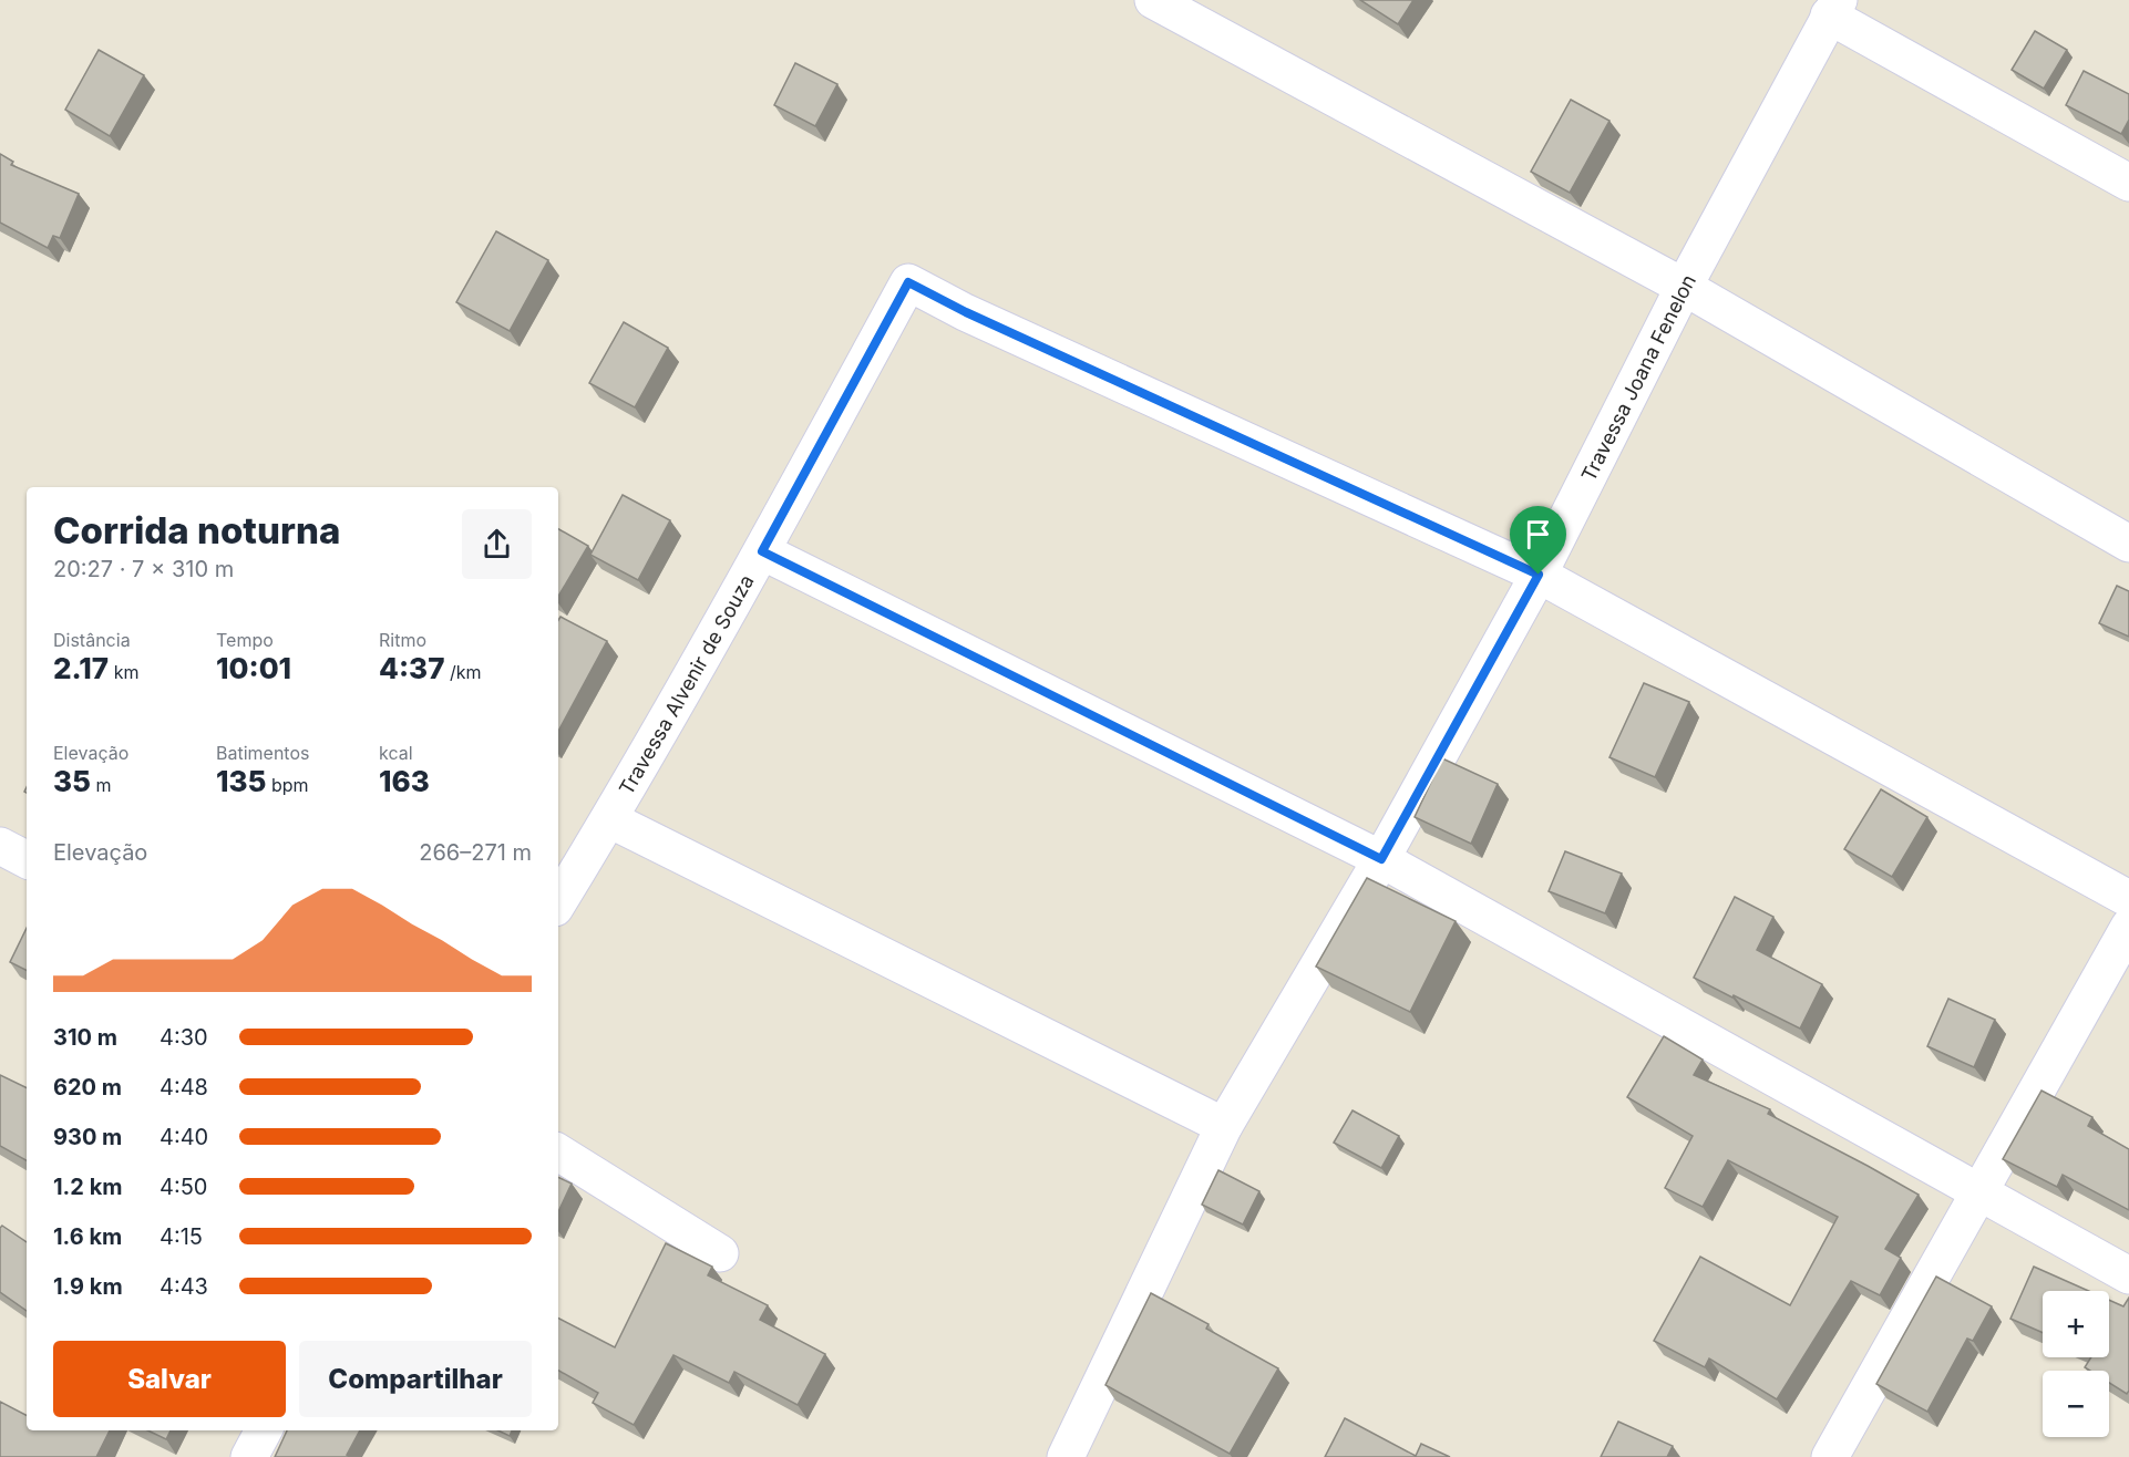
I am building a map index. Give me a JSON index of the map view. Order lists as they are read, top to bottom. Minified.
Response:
{"streets":{"street":["Travessa Joana Fenelon","Travessa Alvenir de Souza"]},"crossings":[["Travessa Joana Fenelon","Travessa Alvenir de Souza"]],"page":{"heading":["Corrida noturna","20:27 · 7 × 310 m"],"stats":[["Distância","2.17 km"],["Tempo","10:01"],["Ritmo","4:37 /km"],["Elevação","35 m"],["Batimentos","135 bpm"],["kcal","163"]],"chart":["Elevação","266–271 m"],"list":[{"name":"310 m","note":"4:30"},{"name":"620 m","note":"4:48"},{"name":"930 m","note":"4:40"},{"name":"1.2 km","note":"4:50"},{"name":"1.6 km","note":"4:15"},{"name":"1.9 km","note":"4:43"}],"map_buttons":["+","−"],"buttons":["Salvar","Compartilhar"]}}
